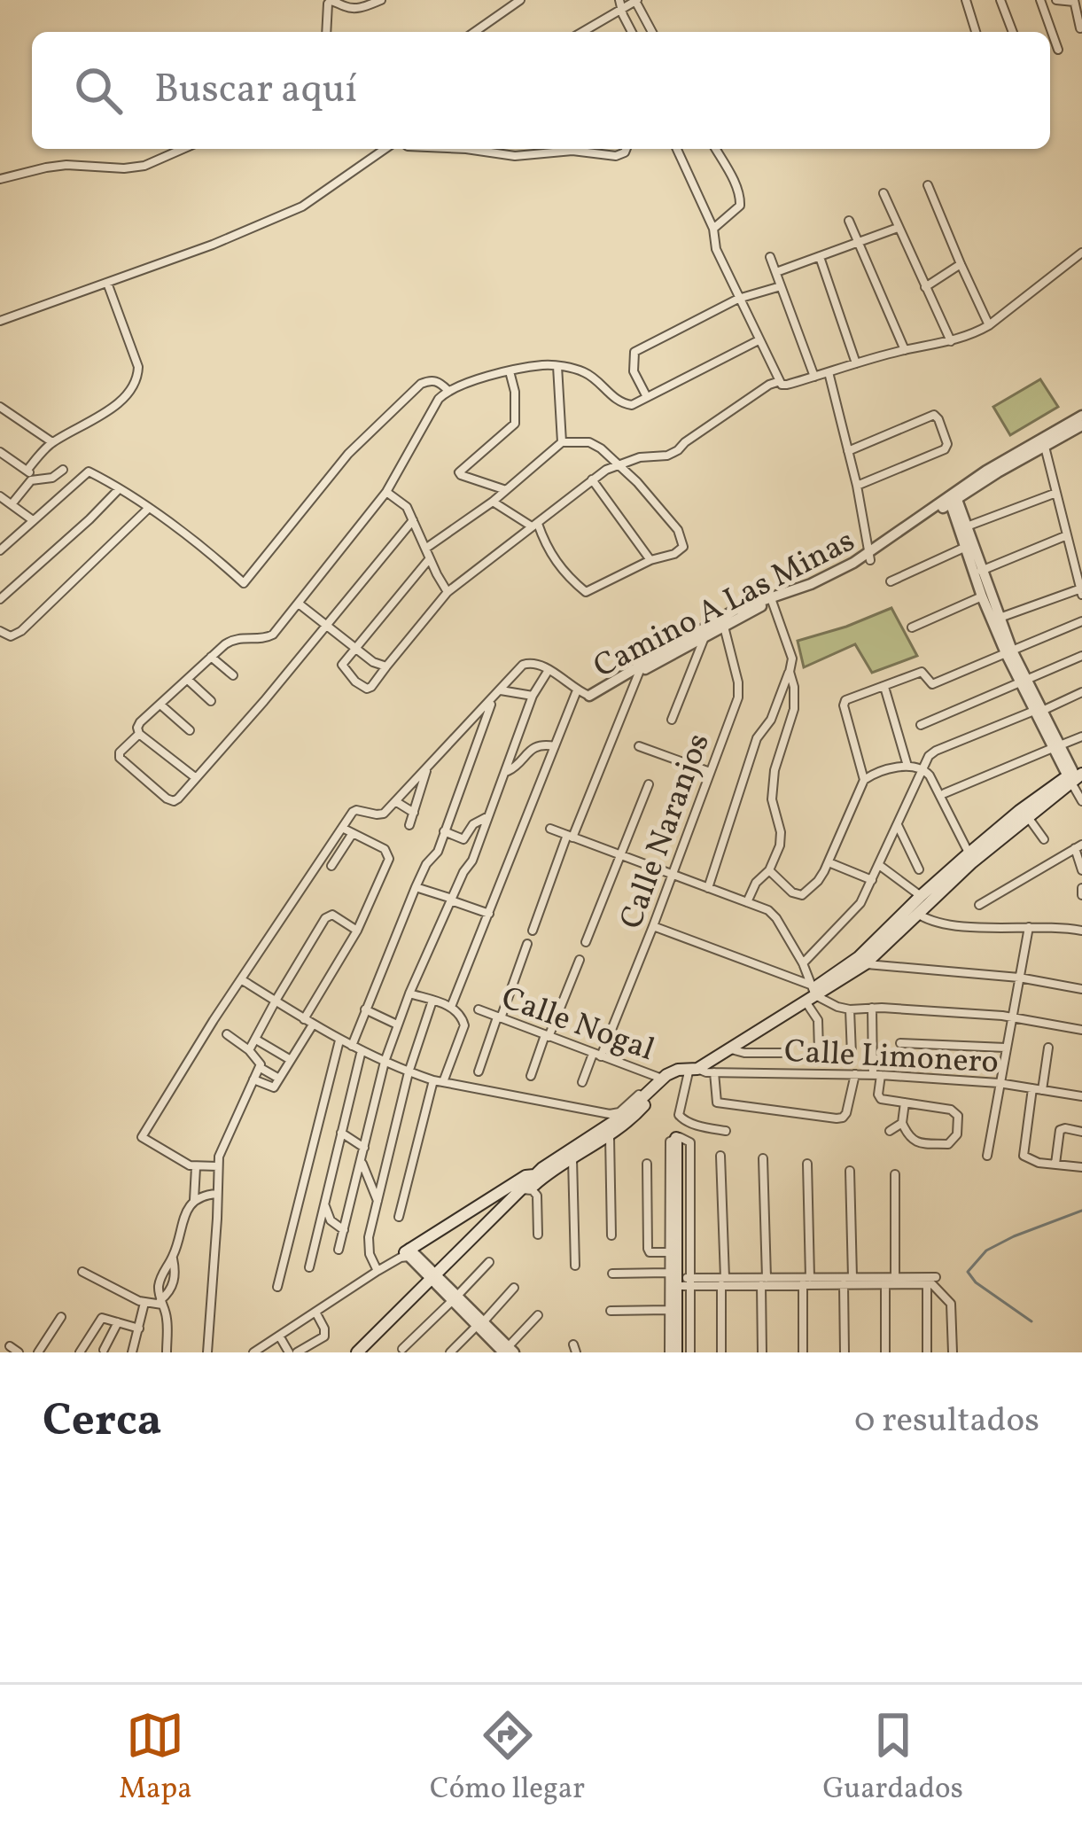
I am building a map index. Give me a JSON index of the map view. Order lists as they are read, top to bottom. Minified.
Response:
{"streets":{"street":["Camino A Las Minas","Calle Naranjos","Calle Nogal","Calle Limonero"]},"crossings":[["Camino A Las Minas","Calle Naranjos"],["Calle Naranjos","Calle Nogal"]],"page":{"search":"Buscar aquí","heading":["Cerca","0 resultados"],"nav":["Mapa","Cómo llegar","Guardados"]}}
